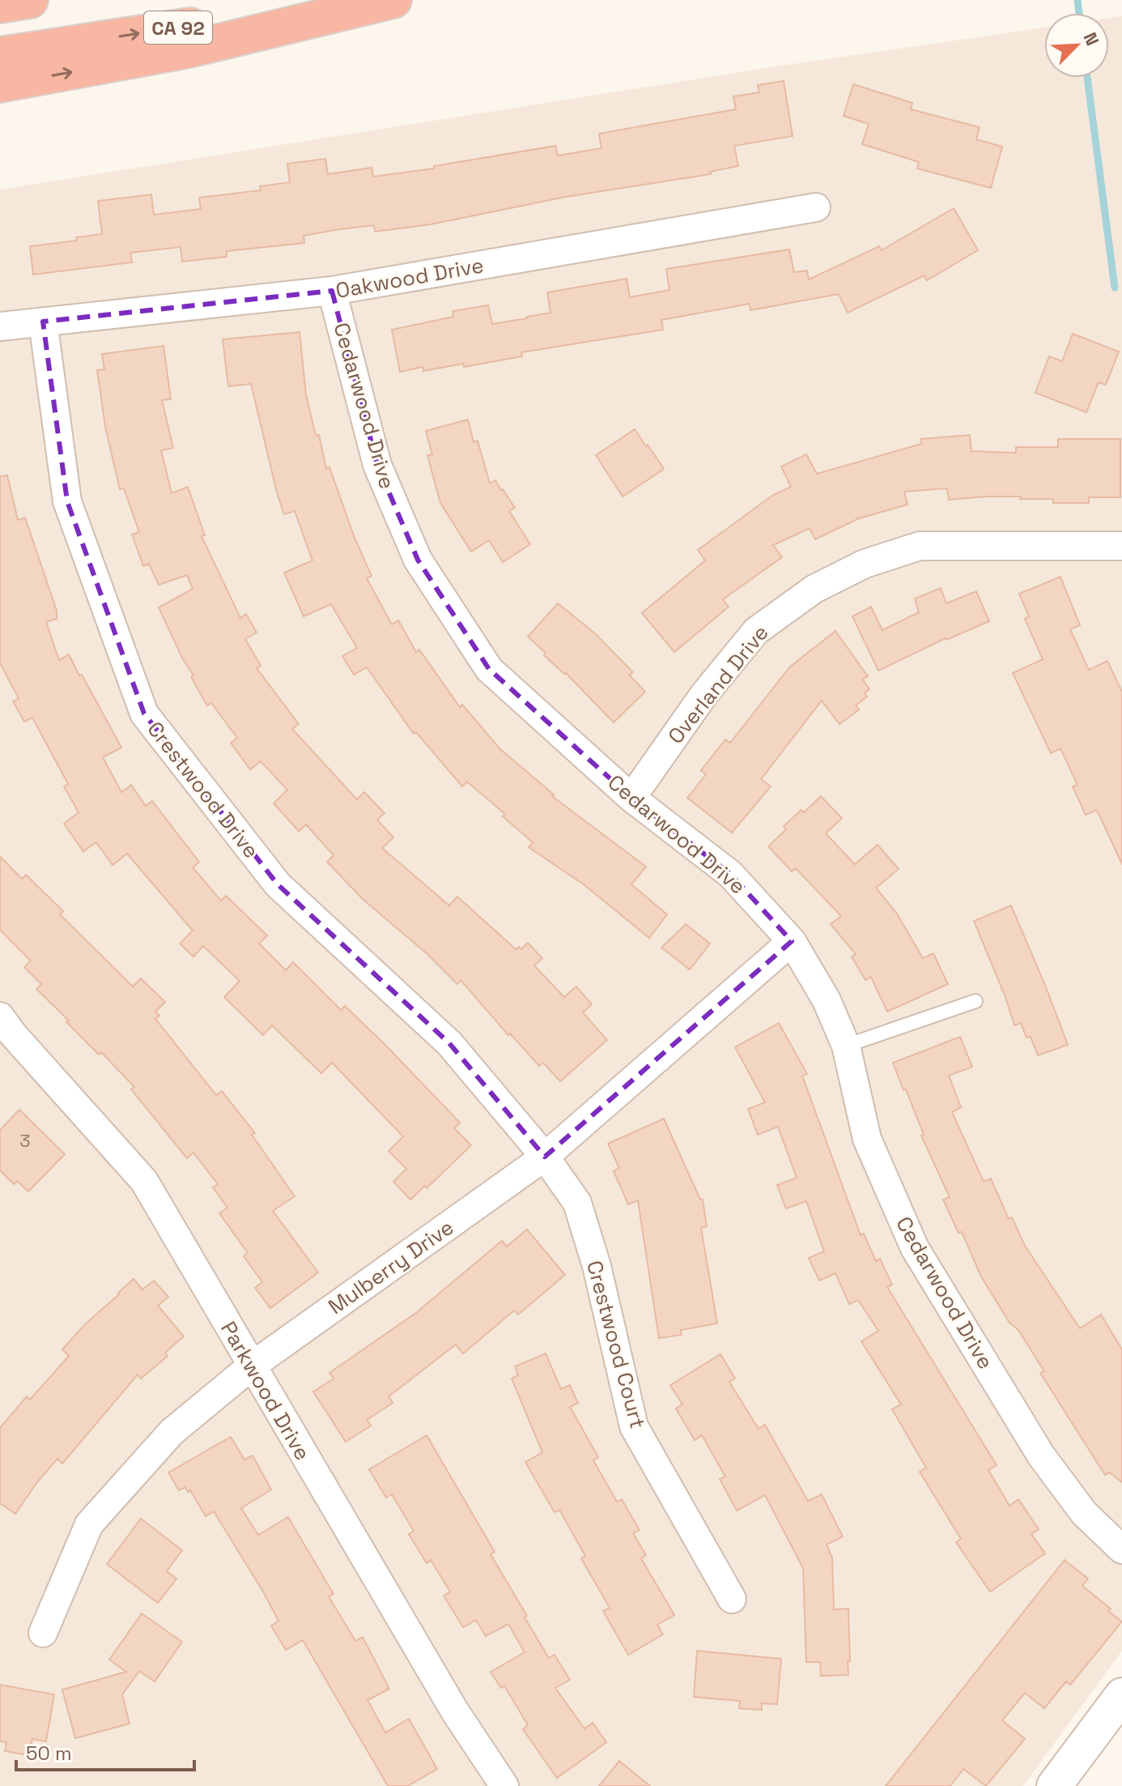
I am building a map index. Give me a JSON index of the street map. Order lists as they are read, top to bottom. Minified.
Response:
{"streets":{"highway":["CA 92"],"street":["Oakwood Drive","Cedarwood Drive","Overland Drive","Crestwood Drive","Mulberry Drive","Crestwood Court","Parkwood Drive"]},"crossings":[["Oakwood Drive","Cedarwood Drive"],["Oakwood Drive","Crestwood Drive"],["Cedarwood Drive","Overland Drive"],["Cedarwood Drive","Mulberry Drive"],["Crestwood Drive","Mulberry Drive"],["Crestwood Drive","Crestwood Court"],["Mulberry Drive","Crestwood Court"],["Mulberry Drive","Parkwood Drive"]],"house_numbers":["3"],"scale_bar":"50 m","north":"top right"}
